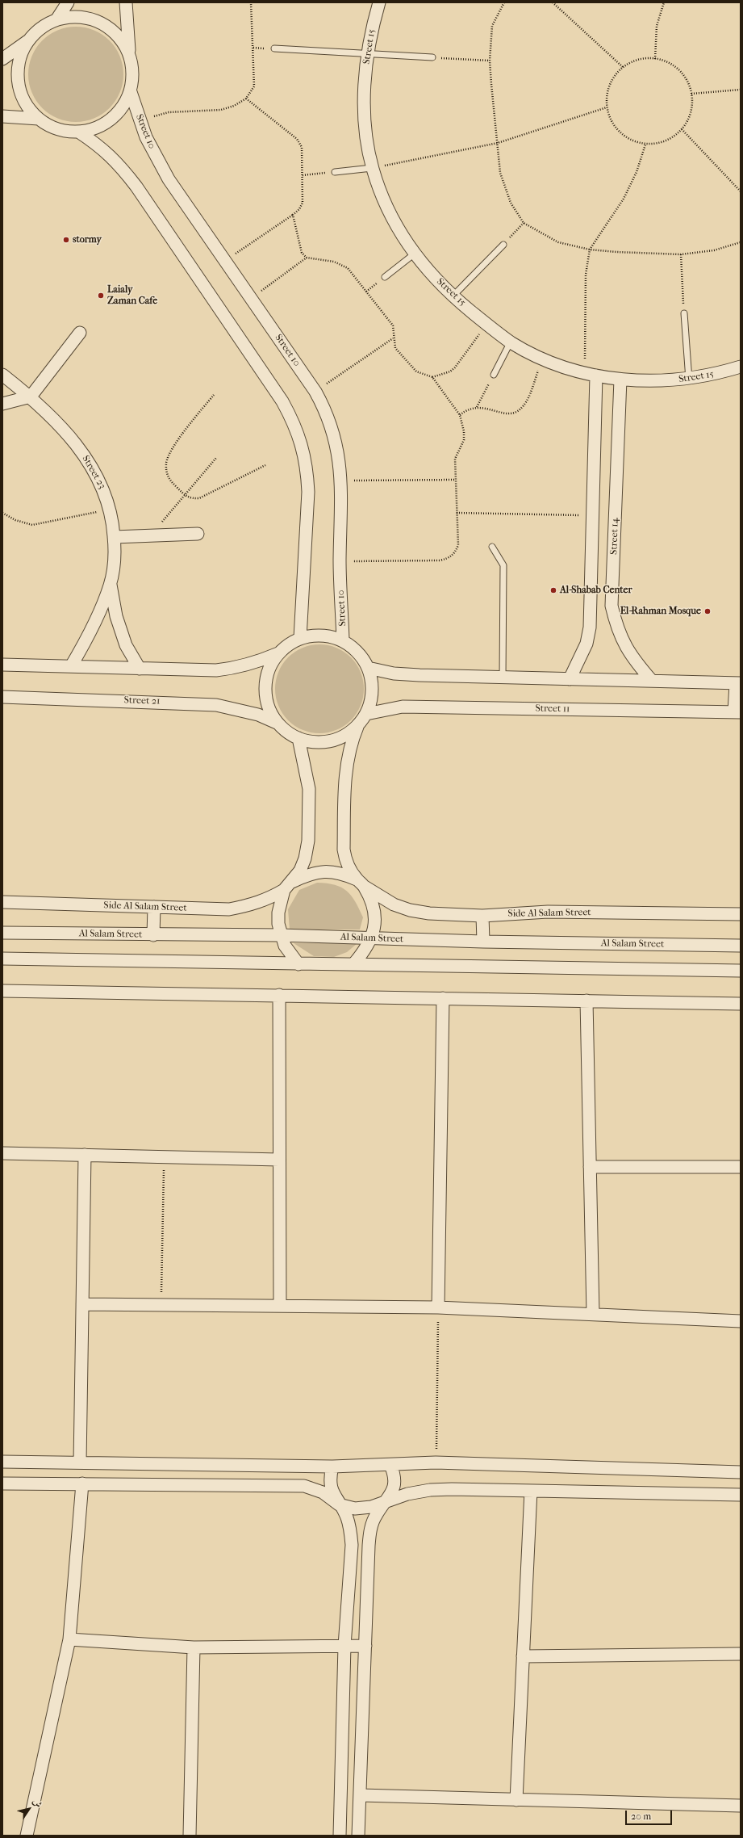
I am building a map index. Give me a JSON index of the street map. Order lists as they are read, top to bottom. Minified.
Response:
{"streets":{"street":["Street 15","Street 10","Street 23","Street 14","Street 21","Street 11","Side Al Salam Street","Al Salam Street"]},"crossings":[["Street 15","Street 14"],["Street 10","Street 21"],["Street 10","Street 11"],["Street 21","Street 11"]],"places":["stormy","Laialy Zaman Cafe","Al-Shabab Center","El-Rahman Mosque"],"scale_bar":"20 m","north":"top right"}
